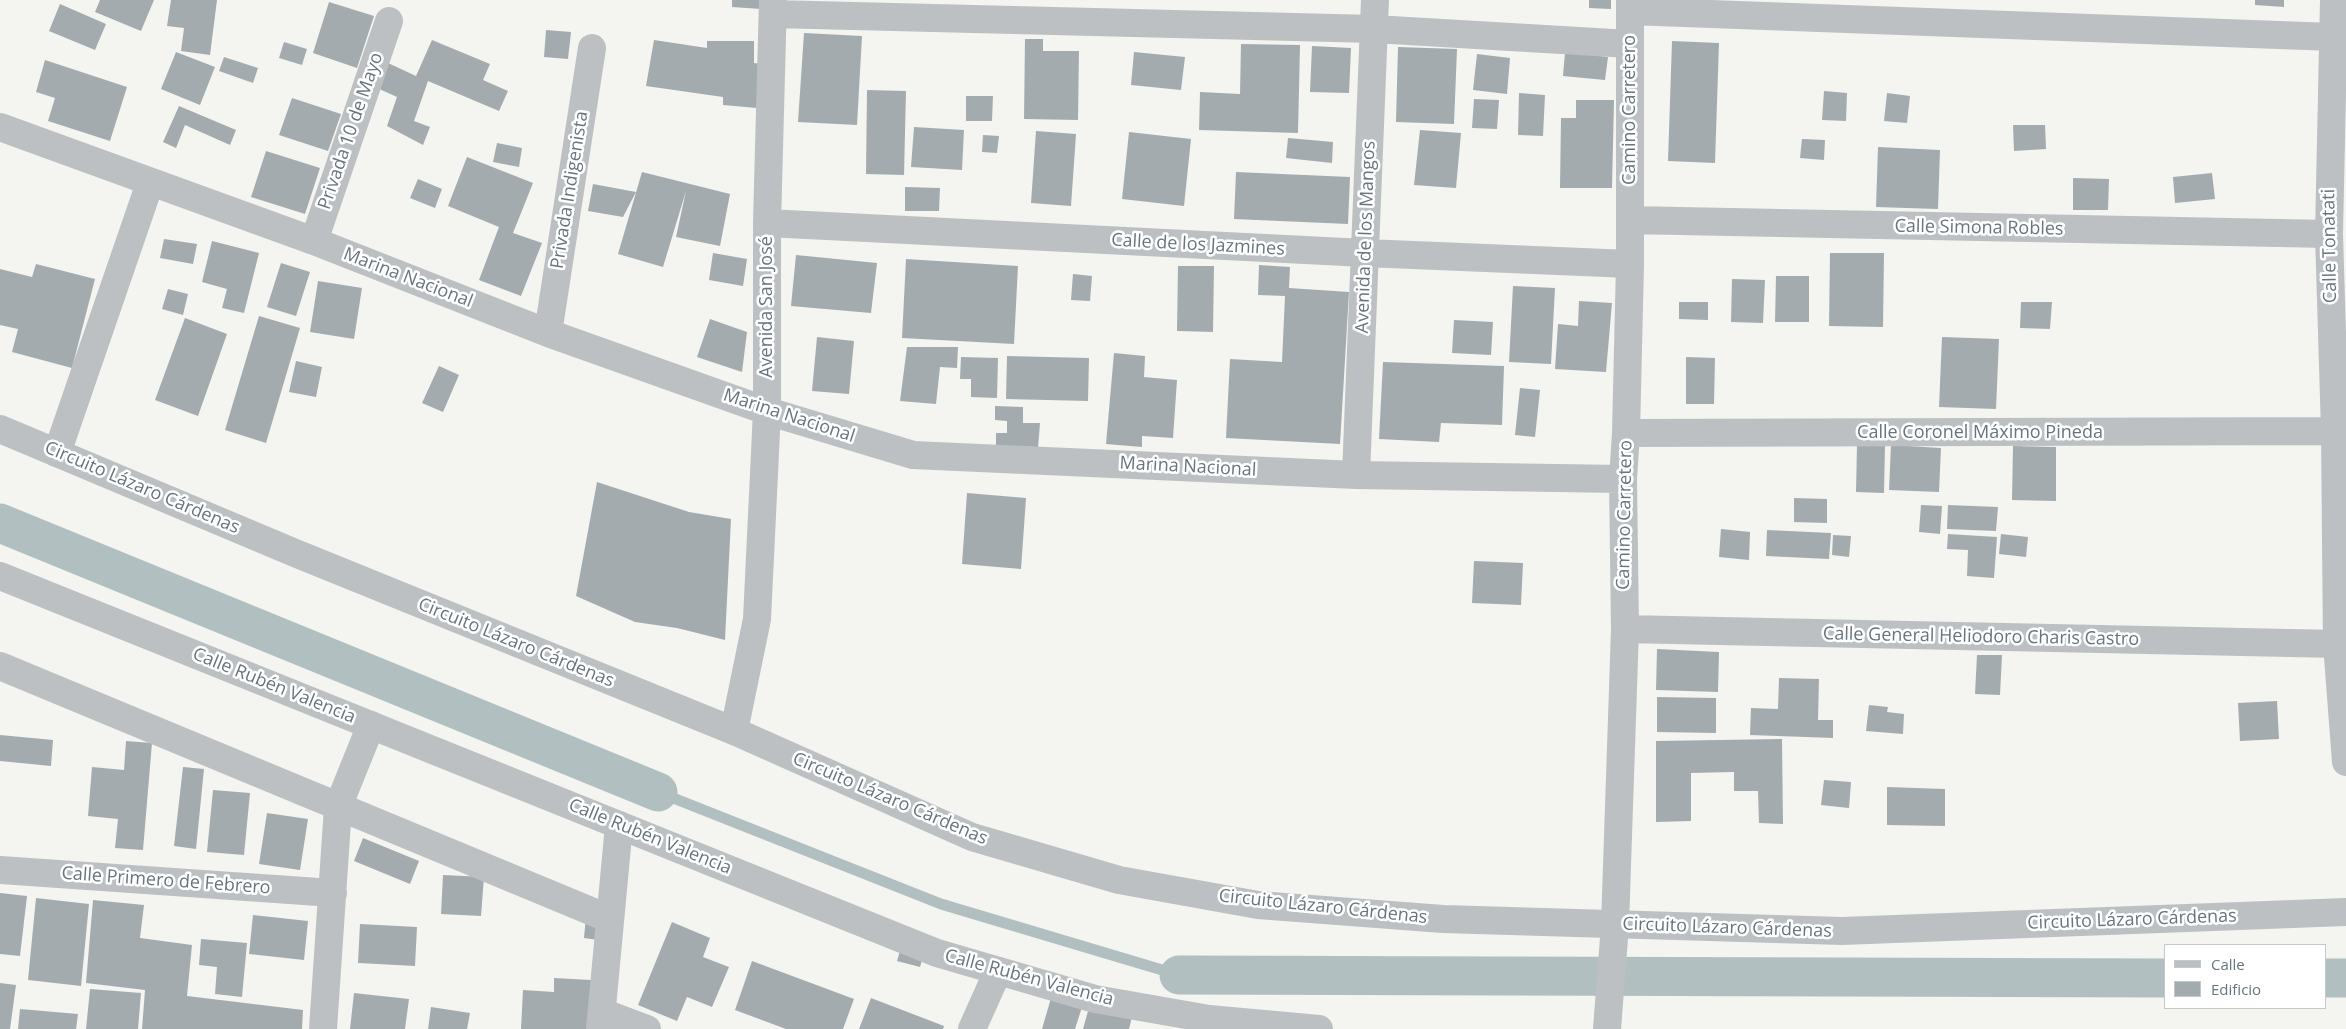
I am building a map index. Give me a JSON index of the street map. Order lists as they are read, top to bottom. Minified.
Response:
{"streets":{"street":["Camino Carretero","Privada 10 de Mayo","Privada Indigenista","Calle Simona Robles","Avenida de los Mangos","Calle de los Jazmines","Calle Tonatati","Marina Nacional","Avenida San José","Calle Coronel Máximo Pineda","Circuito Lázaro Cárdenas","Calle General Heliodoro Charis Castro","Calle Rubén Valencia","Calle Primero de Febrero"]},"crossings":[["Camino Carretero","Calle Simona Robles"],["Camino Carretero","Calle de los Jazmines"],["Camino Carretero","Marina Nacional"],["Camino Carretero","Calle Coronel Máximo Pineda"],["Camino Carretero","Circuito Lázaro Cárdenas"],["Camino Carretero","Calle General Heliodoro Charis Castro"],["Privada 10 de Mayo","Marina Nacional"],["Privada Indigenista","Marina Nacional"],["Calle Simona Robles","Calle Tonatati"],["Avenida de los Mangos","Calle de los Jazmines"],["Avenida de los Mangos","Marina Nacional"],["Calle de los Jazmines","Avenida San José"],["Calle Tonatati","Calle Coronel Máximo Pineda"],["Calle Tonatati","Calle General Heliodoro Charis Castro"],["Marina Nacional","Avenida San José"],["Avenida San José","Circuito Lázaro Cárdenas"]],"legend":["Calle","Edificio"]}
